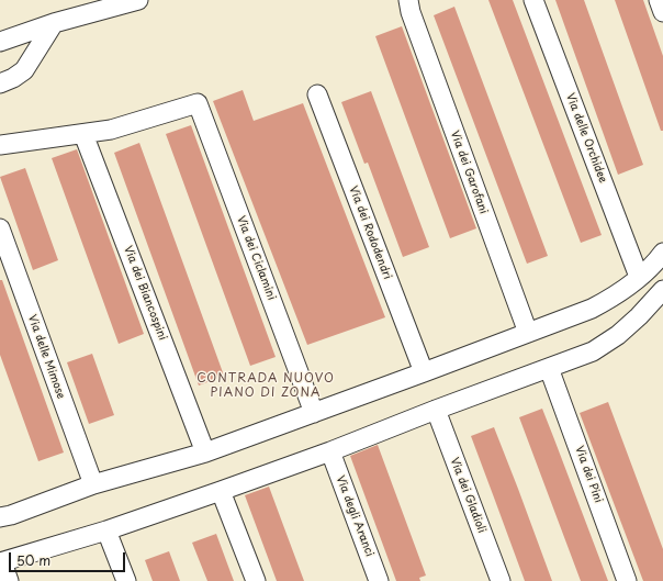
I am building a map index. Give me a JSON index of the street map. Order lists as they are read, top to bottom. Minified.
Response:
{"streets":{"street":["Via delle Orchidee","Via dei Garofani","Via dei Rododendri","Via dei Ciclamini","Via dei Biancospini","Via delle Mimose","Via dei Pini","Via dei Gladioli","Via degli Aranci"]},"crossings":[["Via dei Ciclamini","Via dei Biancospini"]],"districts":["CONTRADA NUOVO PIANO DI ZONA"],"scale_bar":"50 m"}
